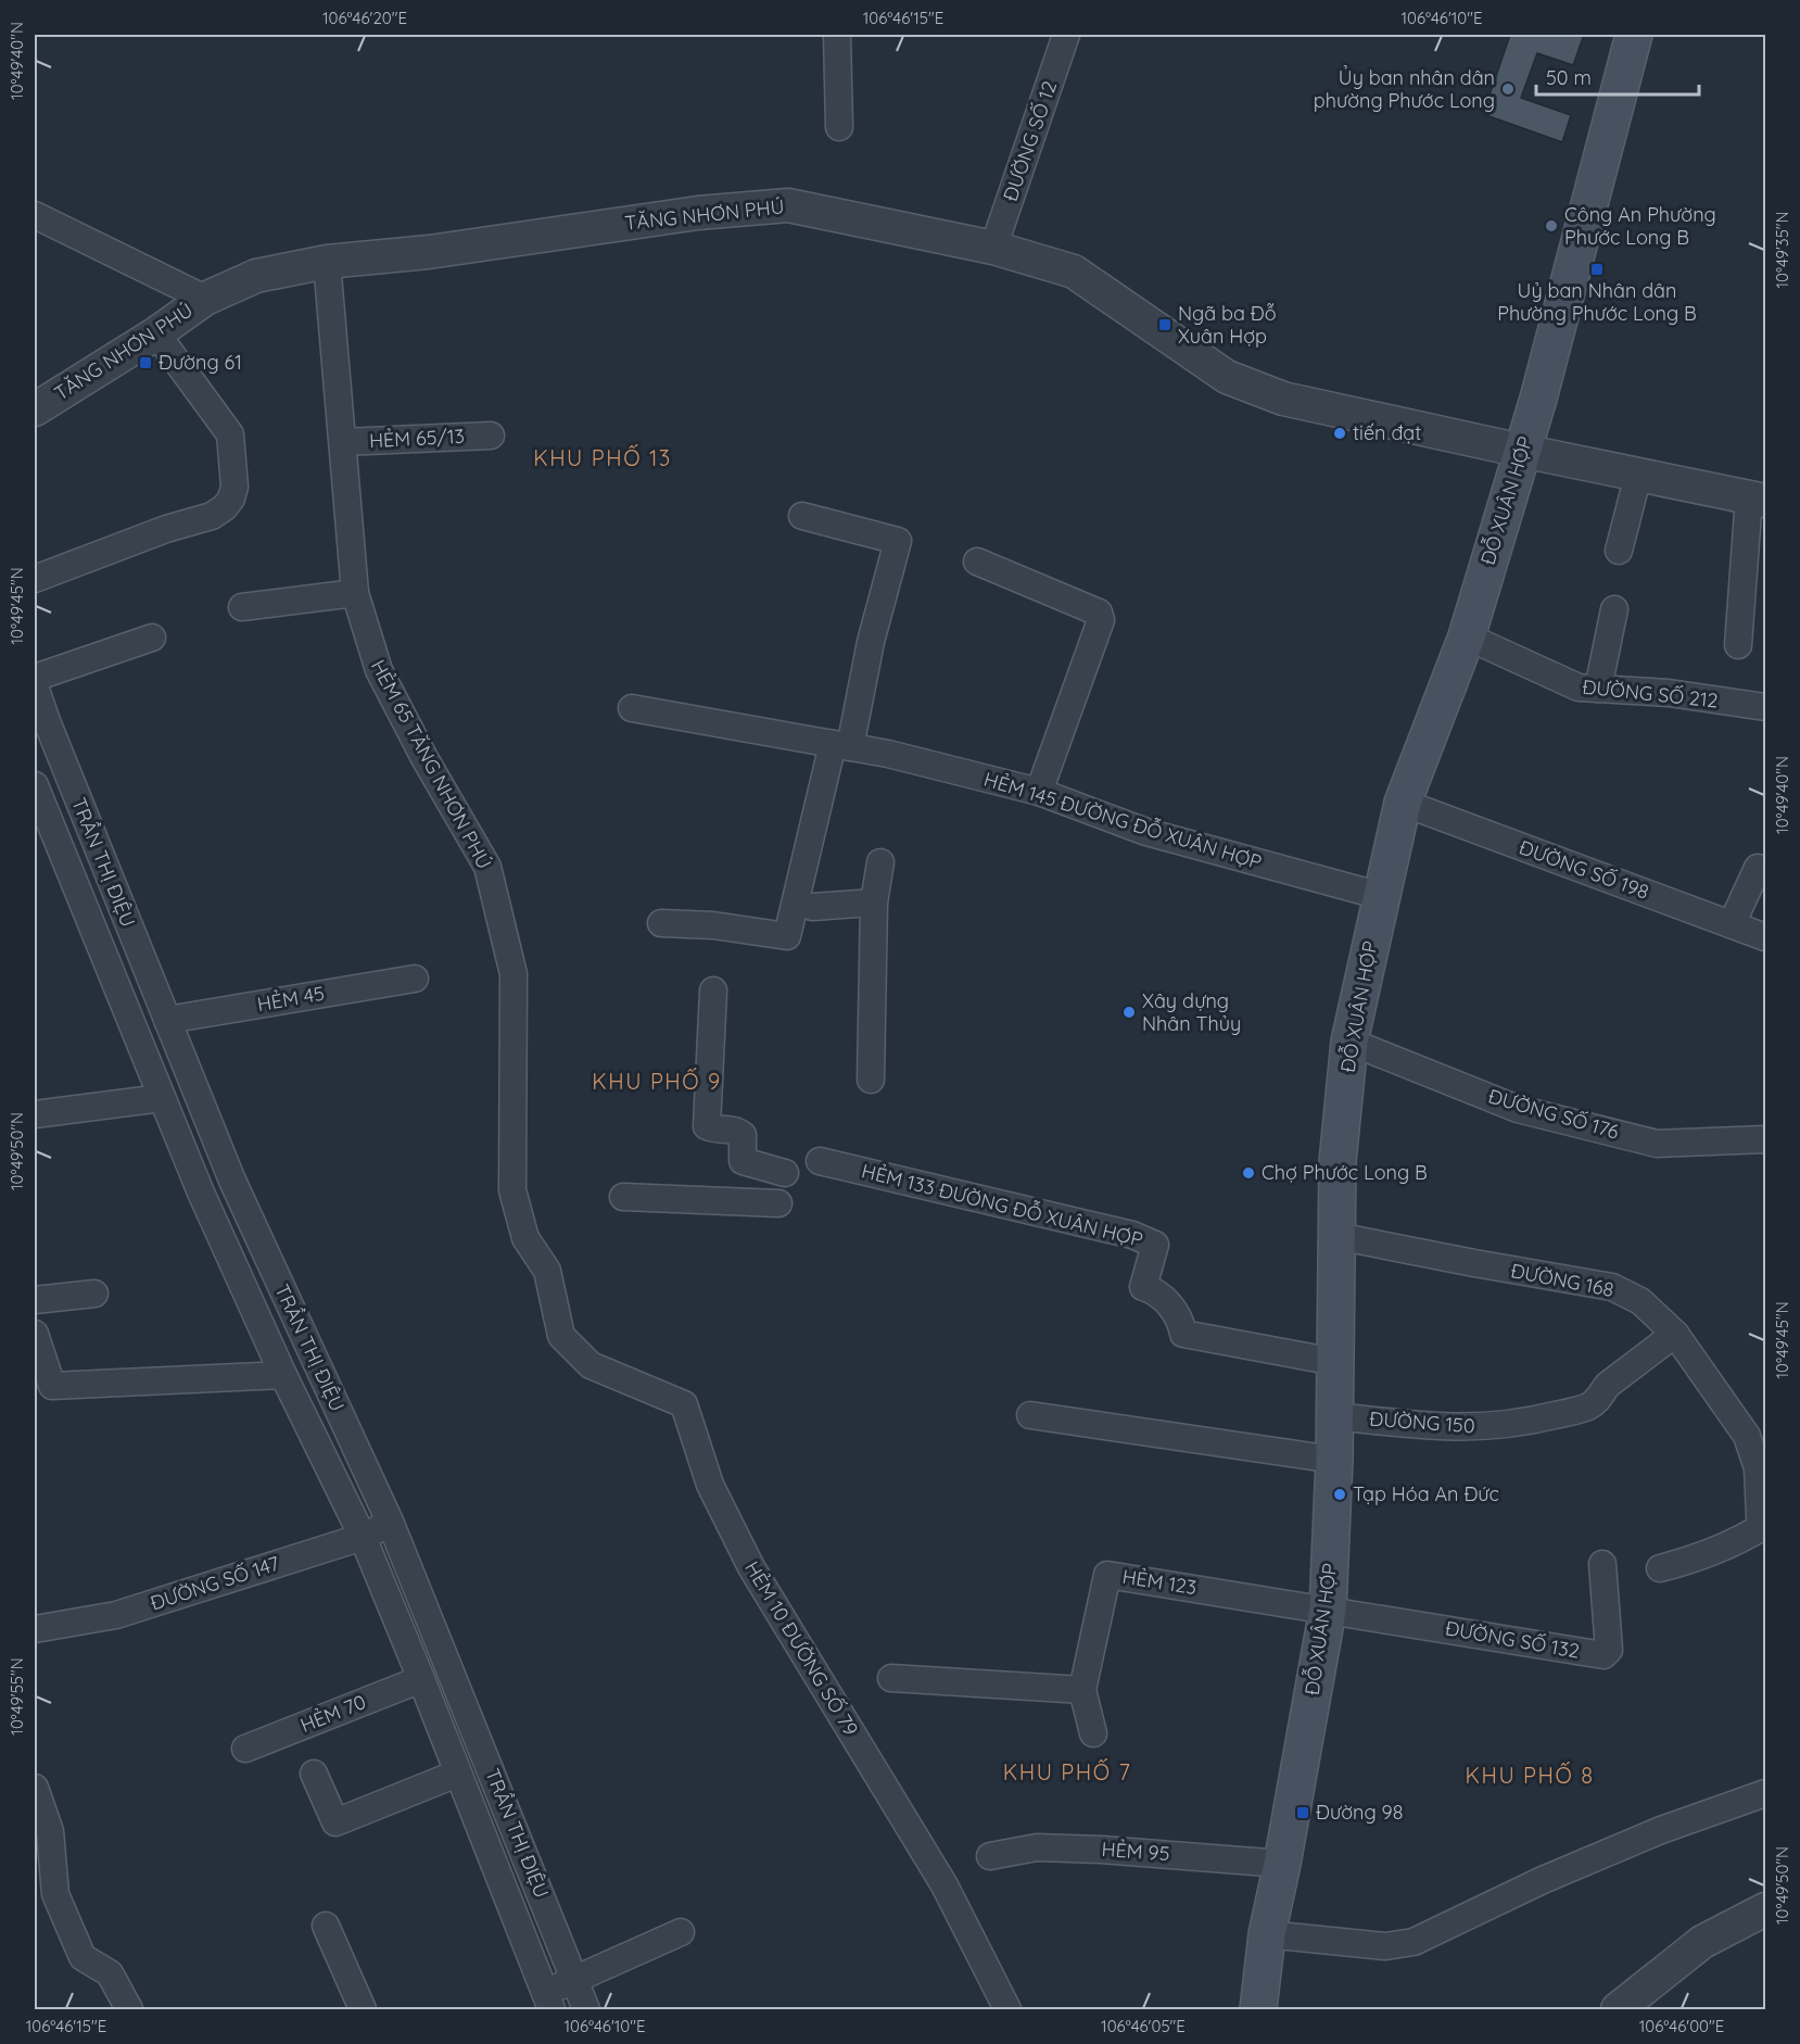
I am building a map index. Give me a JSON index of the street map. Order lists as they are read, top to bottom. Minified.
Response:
{"streets":{"main road":["ĐỖ XUÂN HỢP"],"street":["ĐƯỜNG SỐ 12","TĂNG NHƠN PHÚ","HẺM 65/13","ĐƯỜNG SỐ 212","HẺM 65 TĂNG NHƠN PHÚ","HẺM 145 ĐƯỜNG ĐỖ XUÂN HỢP","TRẦN THỊ ĐIỆU","ĐƯỜNG SỐ 198","HẺM 45","ĐƯỜNG SỐ 176","HẺM 133 ĐƯỜNG ĐỖ XUÂN HỢP","ĐƯỜNG 168","ĐƯỜNG 150","HẺM 123","ĐƯỜNG SỐ 147","ĐƯỜNG SỐ 132","HẺM 10 ĐƯỜNG SỐ 79","HẺM 70","HẺM 95"]},"crossings":[["ĐƯỜNG SỐ 12","TĂNG NHƠN PHÚ"],["TĂNG NHƠN PHÚ","ĐỖ XUÂN HỢP"],["TĂNG NHƠN PHÚ","HẺM 65 TĂNG NHƠN PHÚ"],["HẺM 65/13","HẺM 65 TĂNG NHƠN PHÚ"],["ĐỖ XUÂN HỢP","ĐƯỜNG SỐ 212"],["ĐỖ XUÂN HỢP","HẺM 145 ĐƯỜNG ĐỖ XUÂN HỢP"],["ĐỖ XUÂN HỢP","ĐƯỜNG SỐ 198"],["ĐỖ XUÂN HỢP","ĐƯỜNG SỐ 176"],["ĐỖ XUÂN HỢP","HẺM 133 ĐƯỜNG ĐỖ XUÂN HỢP"],["ĐỖ XUÂN HỢP","ĐƯỜNG 168"],["ĐỖ XUÂN HỢP","ĐƯỜNG 150"],["ĐỖ XUÂN HỢP","HẺM 123"],["ĐỖ XUÂN HỢP","ĐƯỜNG SỐ 132"],["ĐỖ XUÂN HỢP","HẺM 95"],["HẺM 65 TĂNG NHƠN PHÚ","HẺM 10 ĐƯỜNG SỐ 79"],["TRẦN THỊ ĐIỆU","HẺM 45"],["TRẦN THỊ ĐIỆU","ĐƯỜNG SỐ 147"],["TRẦN THỊ ĐIỆU","HẺM 70"],["ĐƯỜNG 168","ĐƯỜNG 150"],["HẺM 123","ĐƯỜNG SỐ 132"]],"districts":["KHU PHỐ 13","KHU PHỐ 9","KHU PHỐ 7","KHU PHỐ 8"],"places":{"other":["Ủy ban nhân dân phường Phước Long","Công An Phường Phước Long B","tiến đạt","Xây dựng Nhân Thủy","Chợ Phước Long B","Tạp Hóa An Đức"],"transit":["Uỷ ban Nhân dân Phường Phước Long B","Ngã ba Đỗ Xuân Hợp","Đường 61","Đường 98"]},"scale_bar":"50 m","coordinates":["106°46'20\"E","106°46'15\"E","106°46'10\"E","10°49'40\"N","10°49'35\"N","10°49'45\"N","10°49'50\"N","10°49'55\"N","106°46'05\"E","106°46'00\"E"]}
